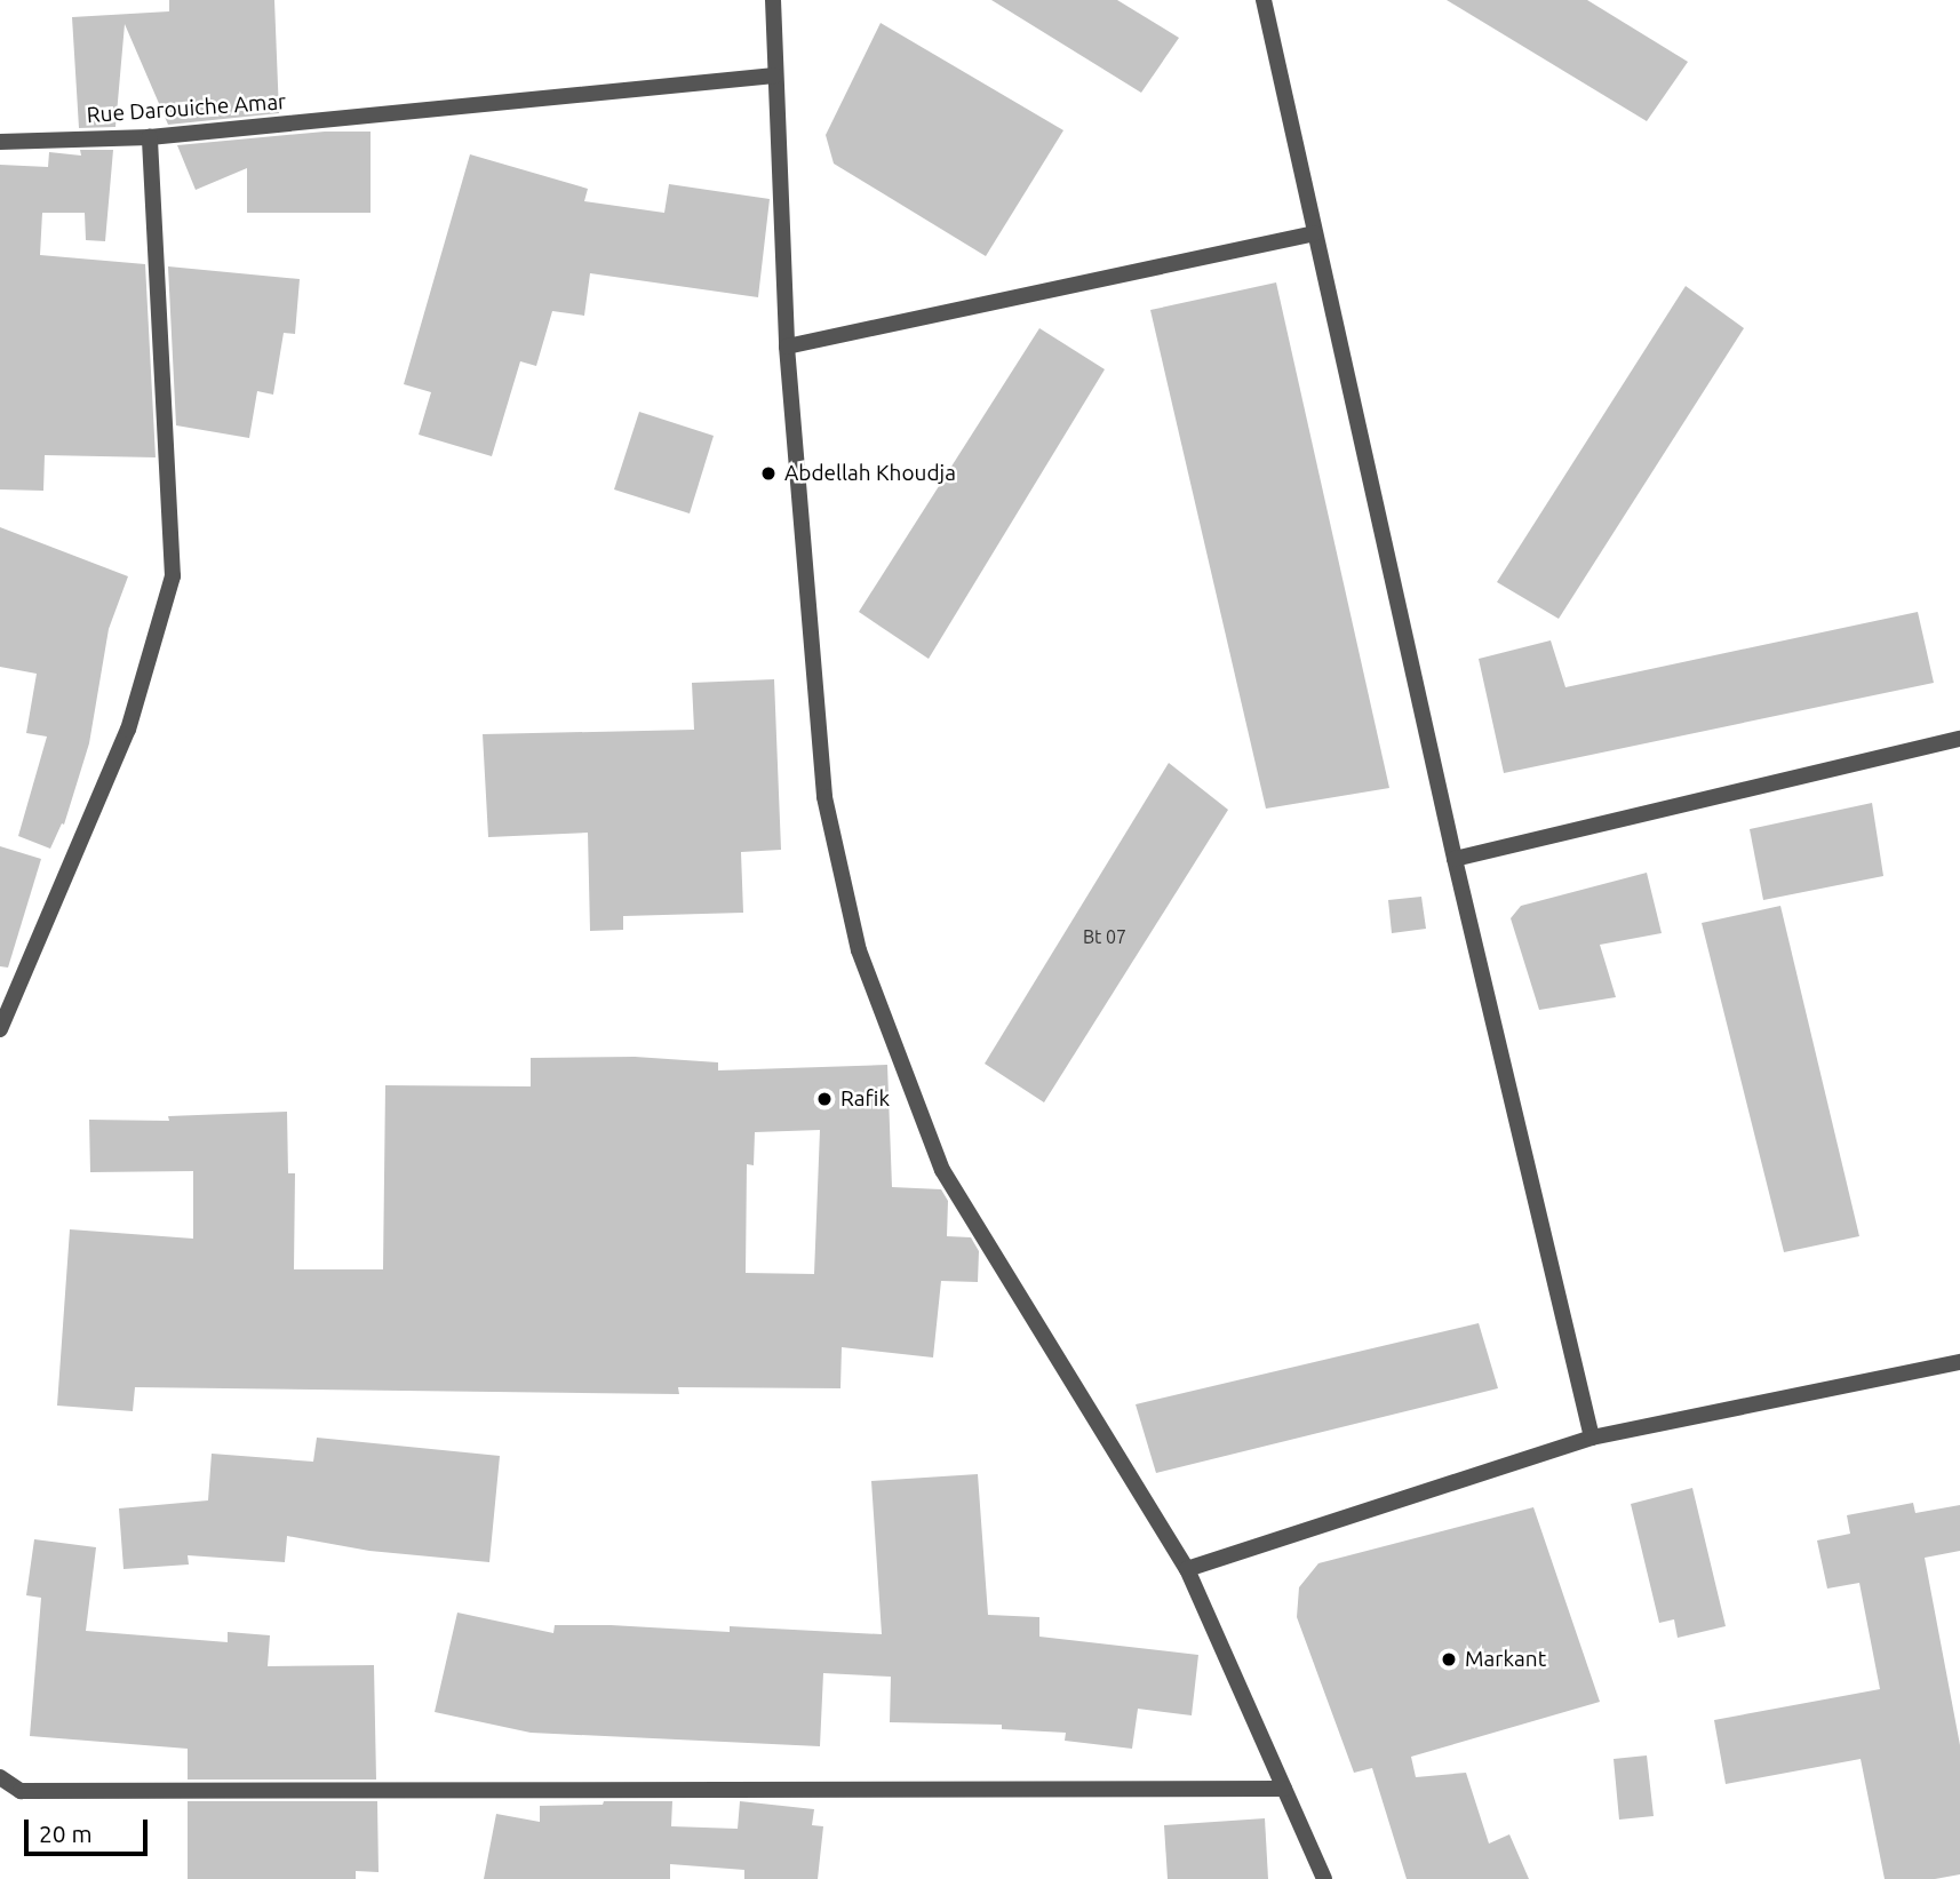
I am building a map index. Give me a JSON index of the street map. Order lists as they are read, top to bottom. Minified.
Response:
{"streets":{"street":["Rue Darouiche Amar"]},"places":["Abdellah Khoudja","Rafik","Markant"],"house_numbers":["Bt 07"],"scale_bar":"20 m"}
